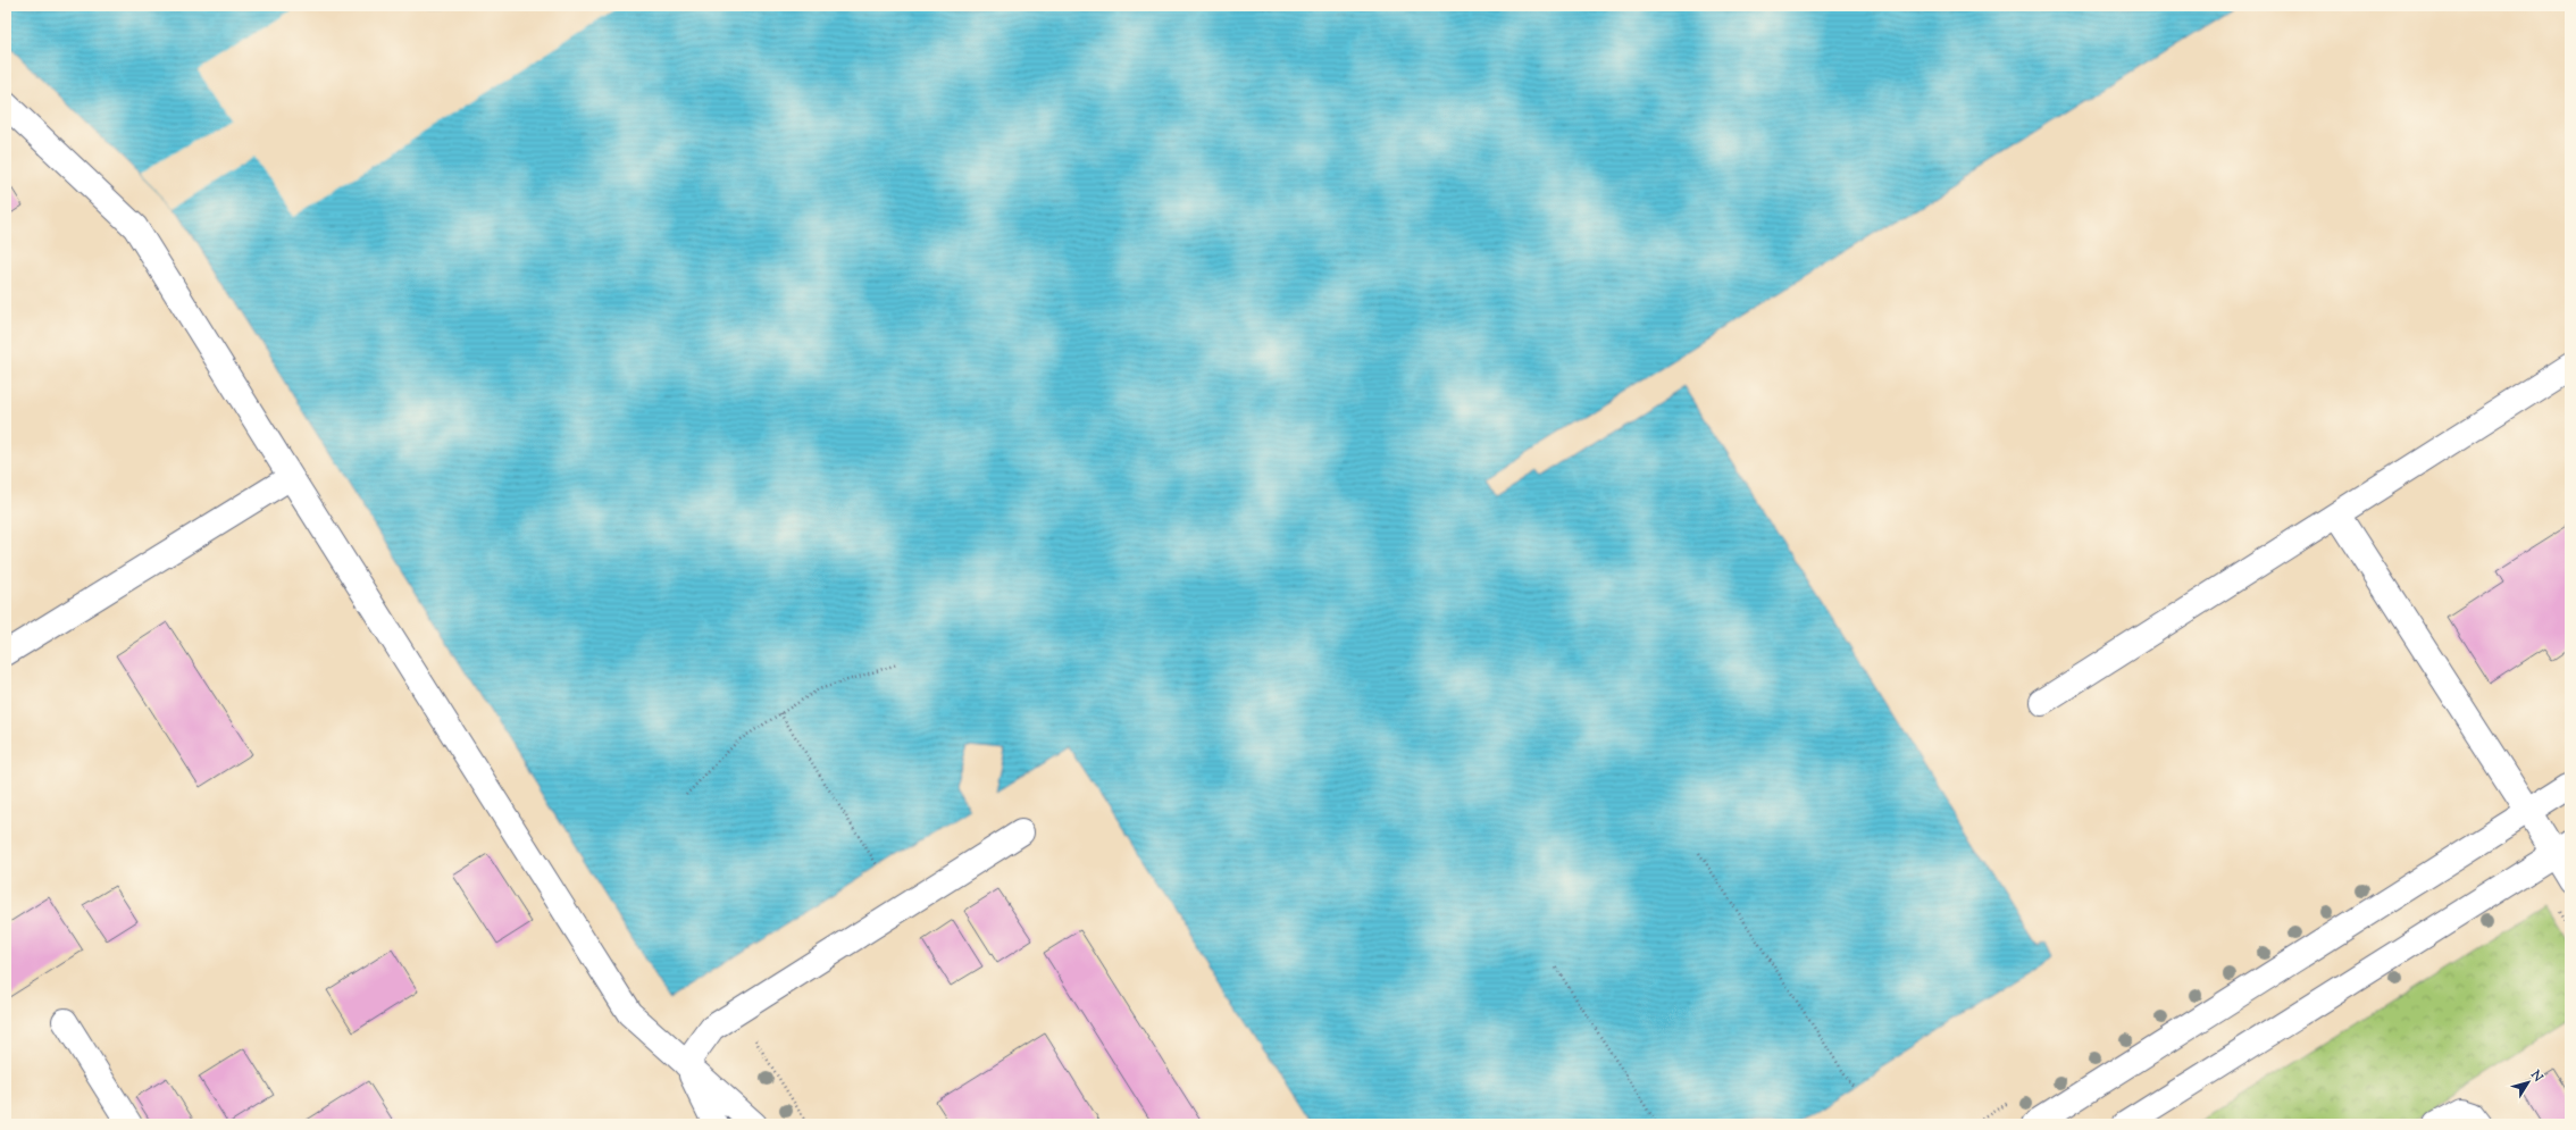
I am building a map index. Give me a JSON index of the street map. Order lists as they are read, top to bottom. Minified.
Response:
{"north":"top right"}
